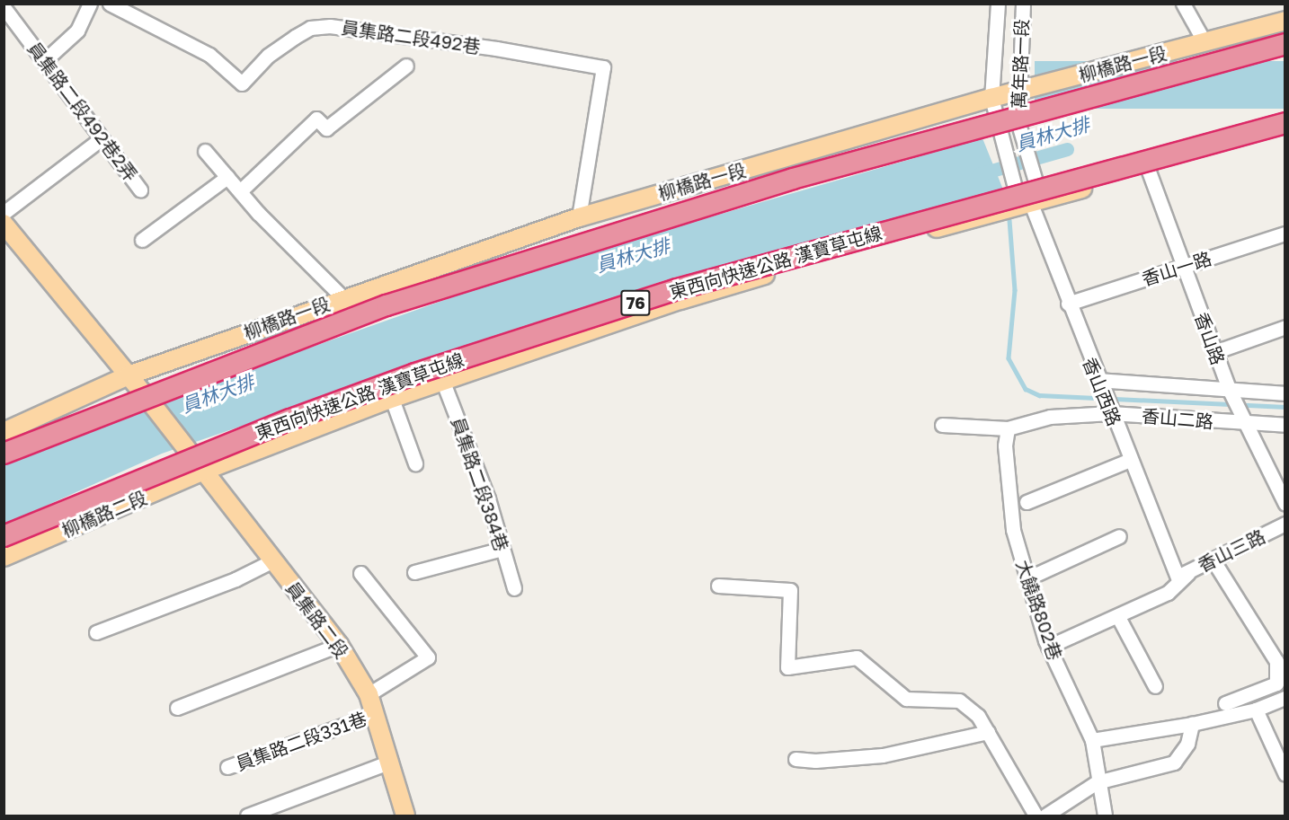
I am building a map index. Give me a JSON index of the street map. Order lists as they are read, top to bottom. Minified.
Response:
{"streets":{"highway":["東西向快速公路 漢寶草屯線","76"],"main road":["柳橋路一段","柳橋路二段","員集路二段"],"street":["員集路二段492巷","萬年路一段","員集路二段492巷2弄","香山一路","香山路","香山西路","香山二路","員集路二段384巷","香山三路","大饒路802巷","員集路二段331巷"]},"crossings":[["員集路二段492巷","柳橋路一段"],["萬年路一段","柳橋路一段"],["萬年路一段","香山西路"],["柳橋路一段","員集路二段"],["香山一路","香山路"],["香山一路","香山西路"],["香山路","香山二路"],["香山西路","香山二路"],["香山西路","香山三路"],["香山二路","大饒路802巷"],["柳橋路二段","員集路二段"],["員集路二段","員集路二段331巷"]],"water":["員林大排"]}
